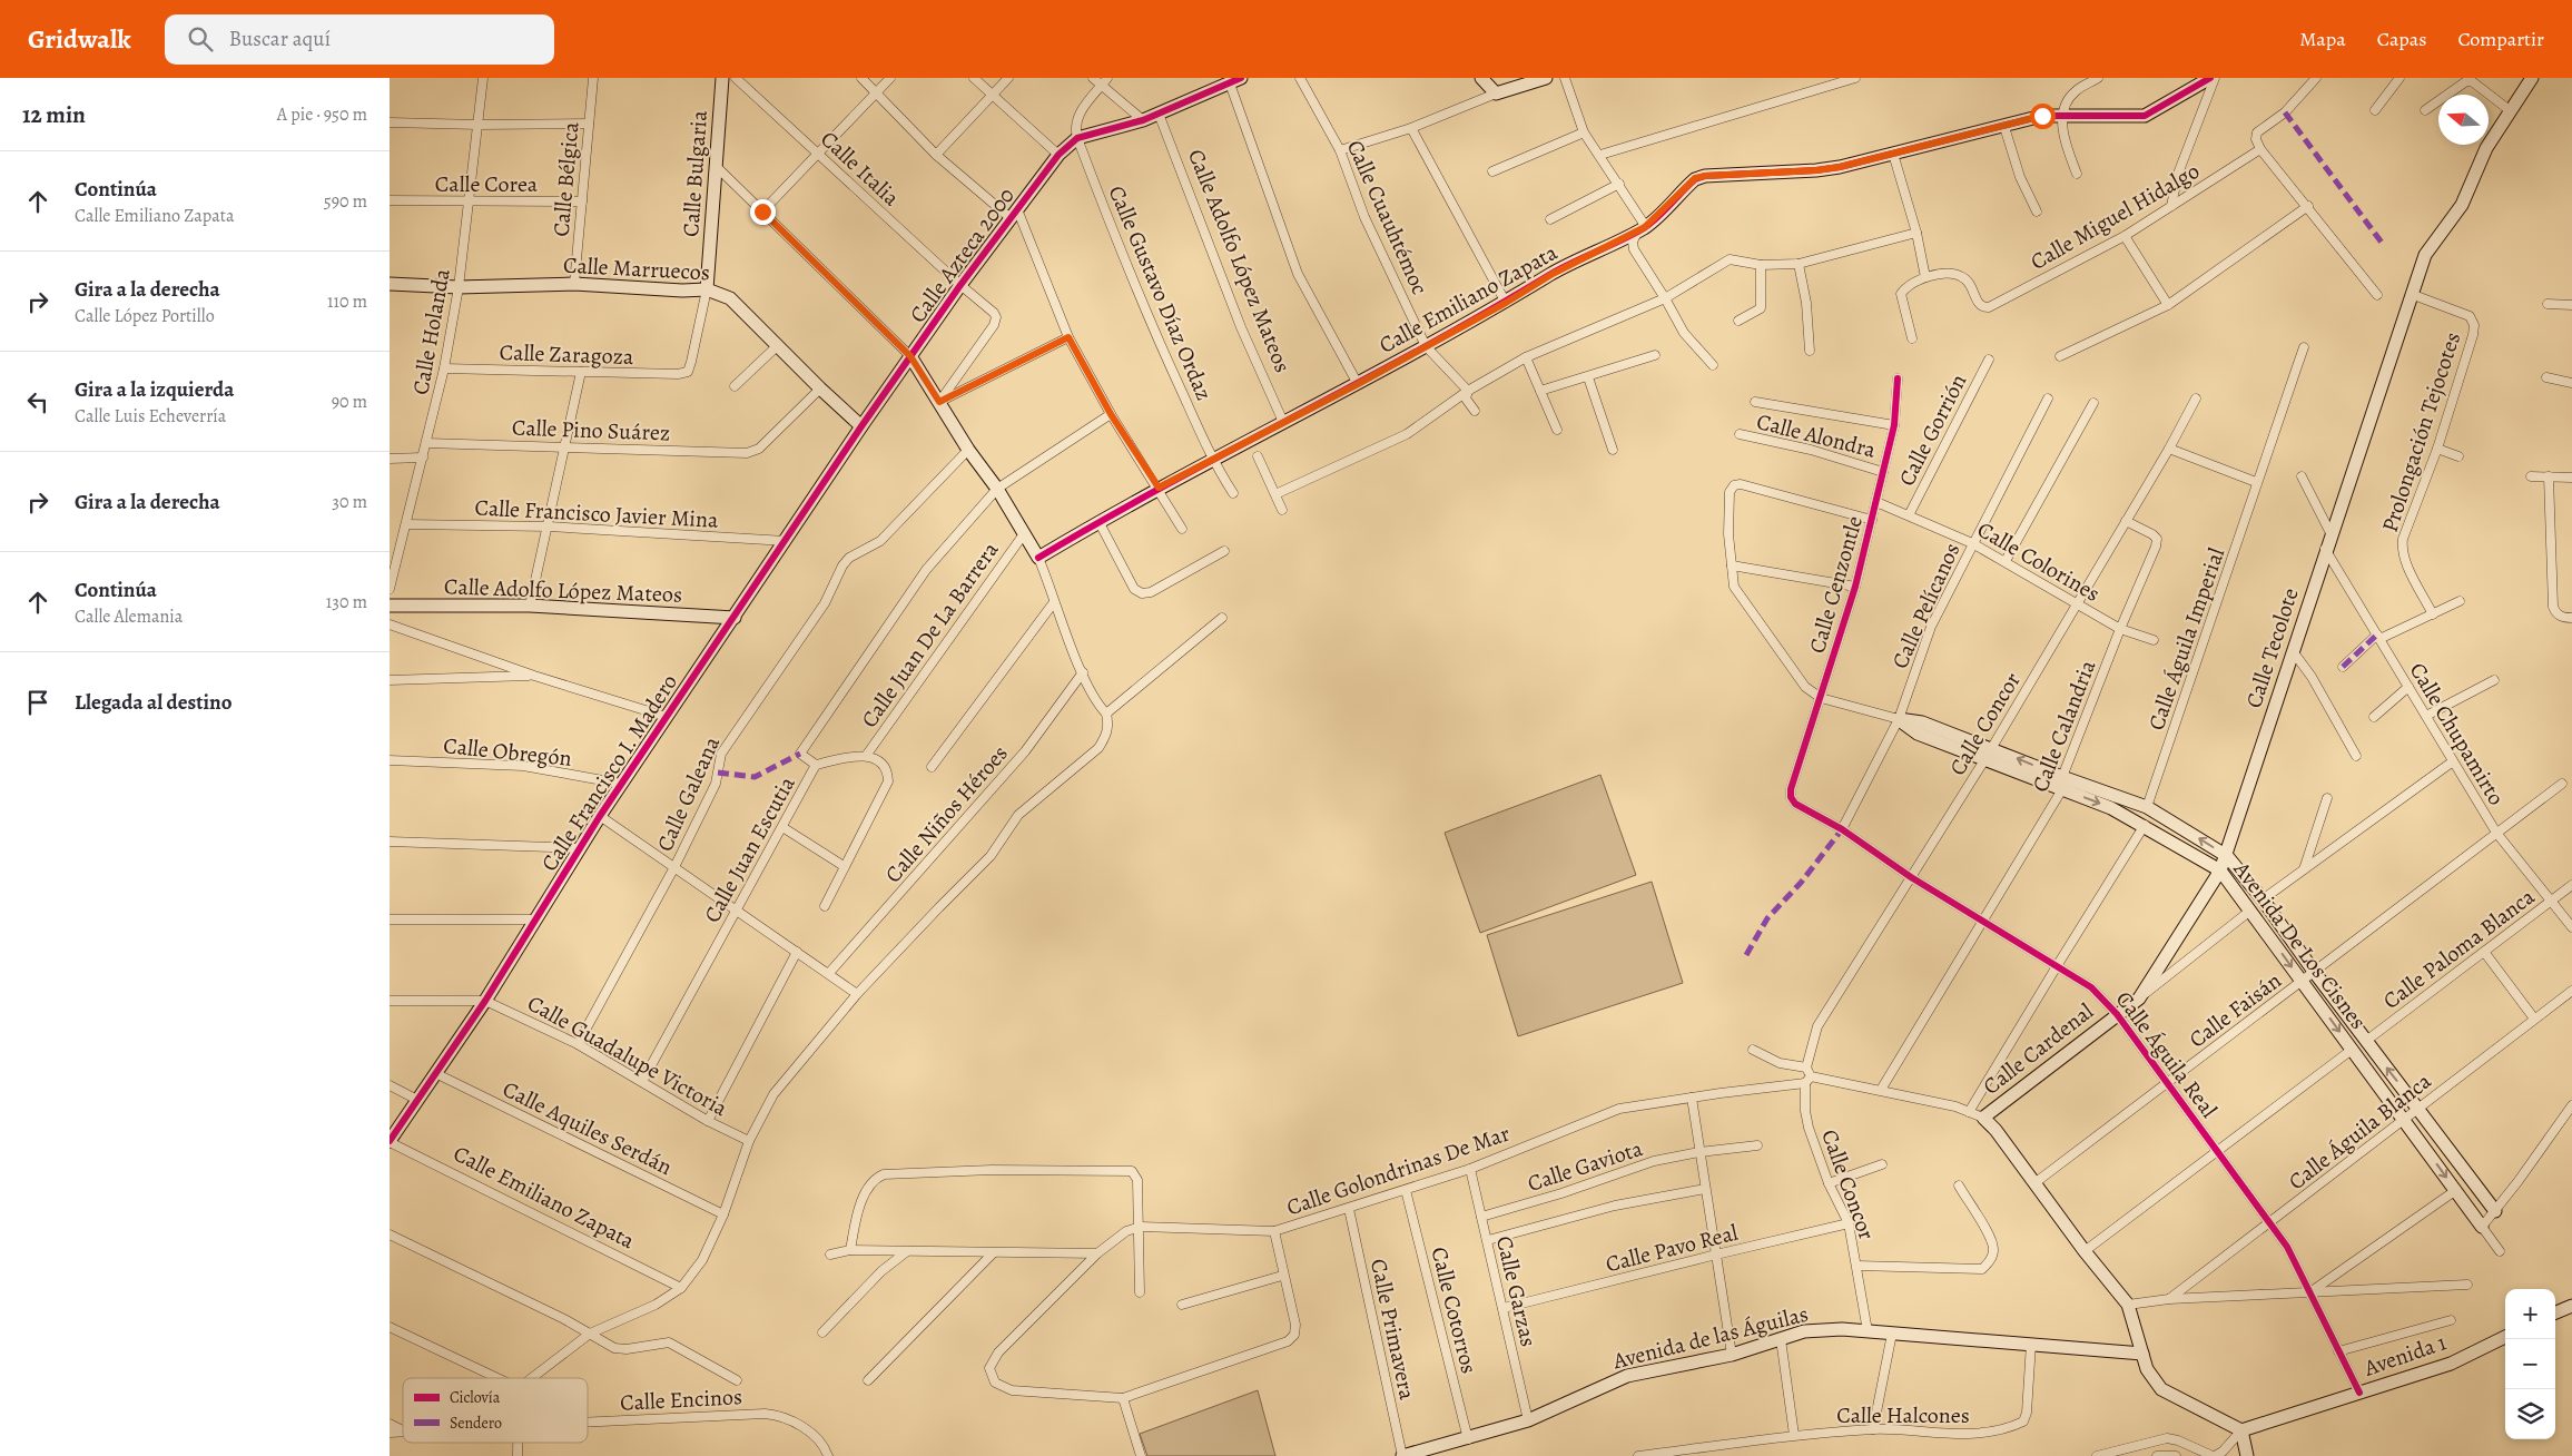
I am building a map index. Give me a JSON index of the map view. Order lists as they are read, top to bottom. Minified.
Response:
{"streets":{"street":["Calle Italia","Calle Bulgaria","Calle Bélgica","Calle Corea","Calle Miguel Hidalgo","Calle Cuauhtémoc","Calle Azteca 2000","Calle Adolfo López Mateos","Calle Marruecos","Calle Gustavo Díaz Ordaz","Calle Emiliano Zapata","Calle Holanda","Calle Zaragoza","Calle Pino Suárez","Calle Gorrión","Prolongación Tejocotes","Calle Alondra","Calle Francisco Javier Mina","Calle Colorines","Calle Cenzontle","Calle Pelícanos","Calle Juan De La Barrera","Calle Águila Imperial","Calle Tecolote","Calle Concor","Calle Calandria","Calle Chupamirto","Calle Obregón","Calle Francisco I. Madero","Calle Galeana","Calle Niños Héroes","Calle Juan Escutia","Avenida De Los Cisnes","Calle Paloma Blanca","Calle Faisán","Calle Cardenal","Calle Águila Real","Calle Guadalupe Victoria","Calle Aquiles Serdán","Calle Águila Blanca","Calle Gaviota","Calle Golondrinas De Mar","Calle Pavo Real","Calle Garzas","Calle Cotorros","Calle Primavera","Avenida de las Águilas","Avenida 1","Calle Encinos","Calle Halcones"]},"crossings":[["Calle Italia","Calle Azteca 2000"],["Calle Bulgaria","Calle Marruecos"],["Calle Bulgaria","Calle Zaragoza"],["Calle Bélgica","Calle Corea"],["Calle Bélgica","Calle Marruecos"],["Calle Corea","Calle Holanda"],["Calle Cuauhtémoc","Calle Emiliano Zapata"],["Calle Azteca 2000","Calle Marruecos"],["Calle Azteca 2000","Calle Gustavo Díaz Ordaz"],["Calle Azteca 2000","Calle Francisco I. Madero"],["Calle Adolfo López Mateos","Calle Emiliano Zapata"],["Calle Adolfo López Mateos","Calle Francisco I. Madero"],["Calle Marruecos","Calle Holanda"],["Calle Marruecos","Calle Pino Suárez"],["Calle Marruecos","Calle Francisco I. Madero"],["Calle Gustavo Díaz Ordaz","Calle Emiliano Zapata"],["Calle Emiliano Zapata","Calle Francisco I. Madero"],["Calle Holanda","Calle Zaragoza"],["Calle Holanda","Calle Pino Suárez"],["Calle Holanda","Calle Francisco Javier Mina"],["Calle Gorrión","Calle Colorines"],["Prolongación Tejocotes","Calle Tecolote"],["Calle Alondra","Calle Cenzontle"],["Calle Francisco Javier Mina","Calle Francisco I. Madero"],["Calle Colorines","Calle Cenzontle"],["Calle Colorines","Calle Pelícanos"],["Calle Colorines","Calle Concor"],["Calle Colorines","Calle Calandria"],["Calle Cenzontle","Avenida De Los Cisnes"],["Calle Cenzontle","Calle Águila Real"],["Calle Pelícanos","Avenida De Los Cisnes"],["Calle Pelícanos","Calle Águila Real"],["Calle Juan De La Barrera","Calle Juan Escutia"],["Calle Águila Imperial","Avenida De Los Cisnes"],["Calle Tecolote","Calle Chupamirto"],["Calle Tecolote","Avenida De Los Cisnes"],["Calle Tecolote","Calle Cardenal"],["Calle Concor","Calle Calandria"],["Calle Concor","Avenida De Los Cisnes"],["Calle Concor","Calle Águila Real"],["Calle Concor","Calle Golondrinas De Mar"],["Calle Concor","Calle Pavo Real"],["Calle Concor","Avenida de las Águilas"],["Calle Calandria","Avenida De Los Cisnes"],["Calle Calandria","Calle Águila Real"],["Calle Calandria","Calle Golondrinas De Mar"],["Calle Chupamirto","Calle Paloma Blanca"],["Calle Chupamirto","Calle Faisán"],["Calle Obregón","Calle Francisco I. Madero"],["Calle Francisco I. Madero","Calle Guadalupe Victoria"],["Calle Francisco I. Madero","Calle Aquiles Serdán"],["Calle Galeana","Calle Guadalupe Victoria"],["Calle Juan Escutia","Calle Guadalupe Victoria"],["Avenida De Los Cisnes","Calle Paloma Blanca"],["Avenida De Los Cisnes","Calle Faisán"],["Avenida De Los Cisnes","Calle Cardenal"],["Avenida De Los Cisnes","Calle Águila Blanca"],["Calle Faisán","Calle Águila Real"],["Calle Cardenal","Calle Águila Real"],["Calle Cardenal","Calle Golondrinas De Mar"],["Calle Águila Real","Calle Águila Blanca"],["Calle Águila Real","Avenida 1"],["Calle Gaviota","Calle Garzas"],["Calle Golondrinas De Mar","Calle Garzas"],["Calle Golondrinas De Mar","Calle Cotorros"],["Calle Golondrinas De Mar","Calle Primavera"],["Calle Pavo Real","Calle Garzas"],["Calle Garzas","Avenida de las Águilas"],["Calle Cotorros","Avenida de las Águilas"],["Calle Primavera","Avenida de las Águilas"],["Avenida de las Águilas","Calle Halcones"]],"legend":["Ciclovía","Sendero"],"north":"left","page":{"header":"Gridwalk","search":"Buscar aquí","nav":["Mapa","Capas","Compartir"],"heading":["12 min","A pie · 950 m"],"list":[["Continúa","Calle Emiliano Zapata","590 m"],["Gira a la derecha","Calle López Portillo","110 m"],["Gira a la izquierda","Calle Luis Echeverría","90 m"],["Gira a la derecha","30 m"],["Continúa","Calle Alemania","130 m"],"Llegada al destino"],"map_buttons":["+","−"]}}
